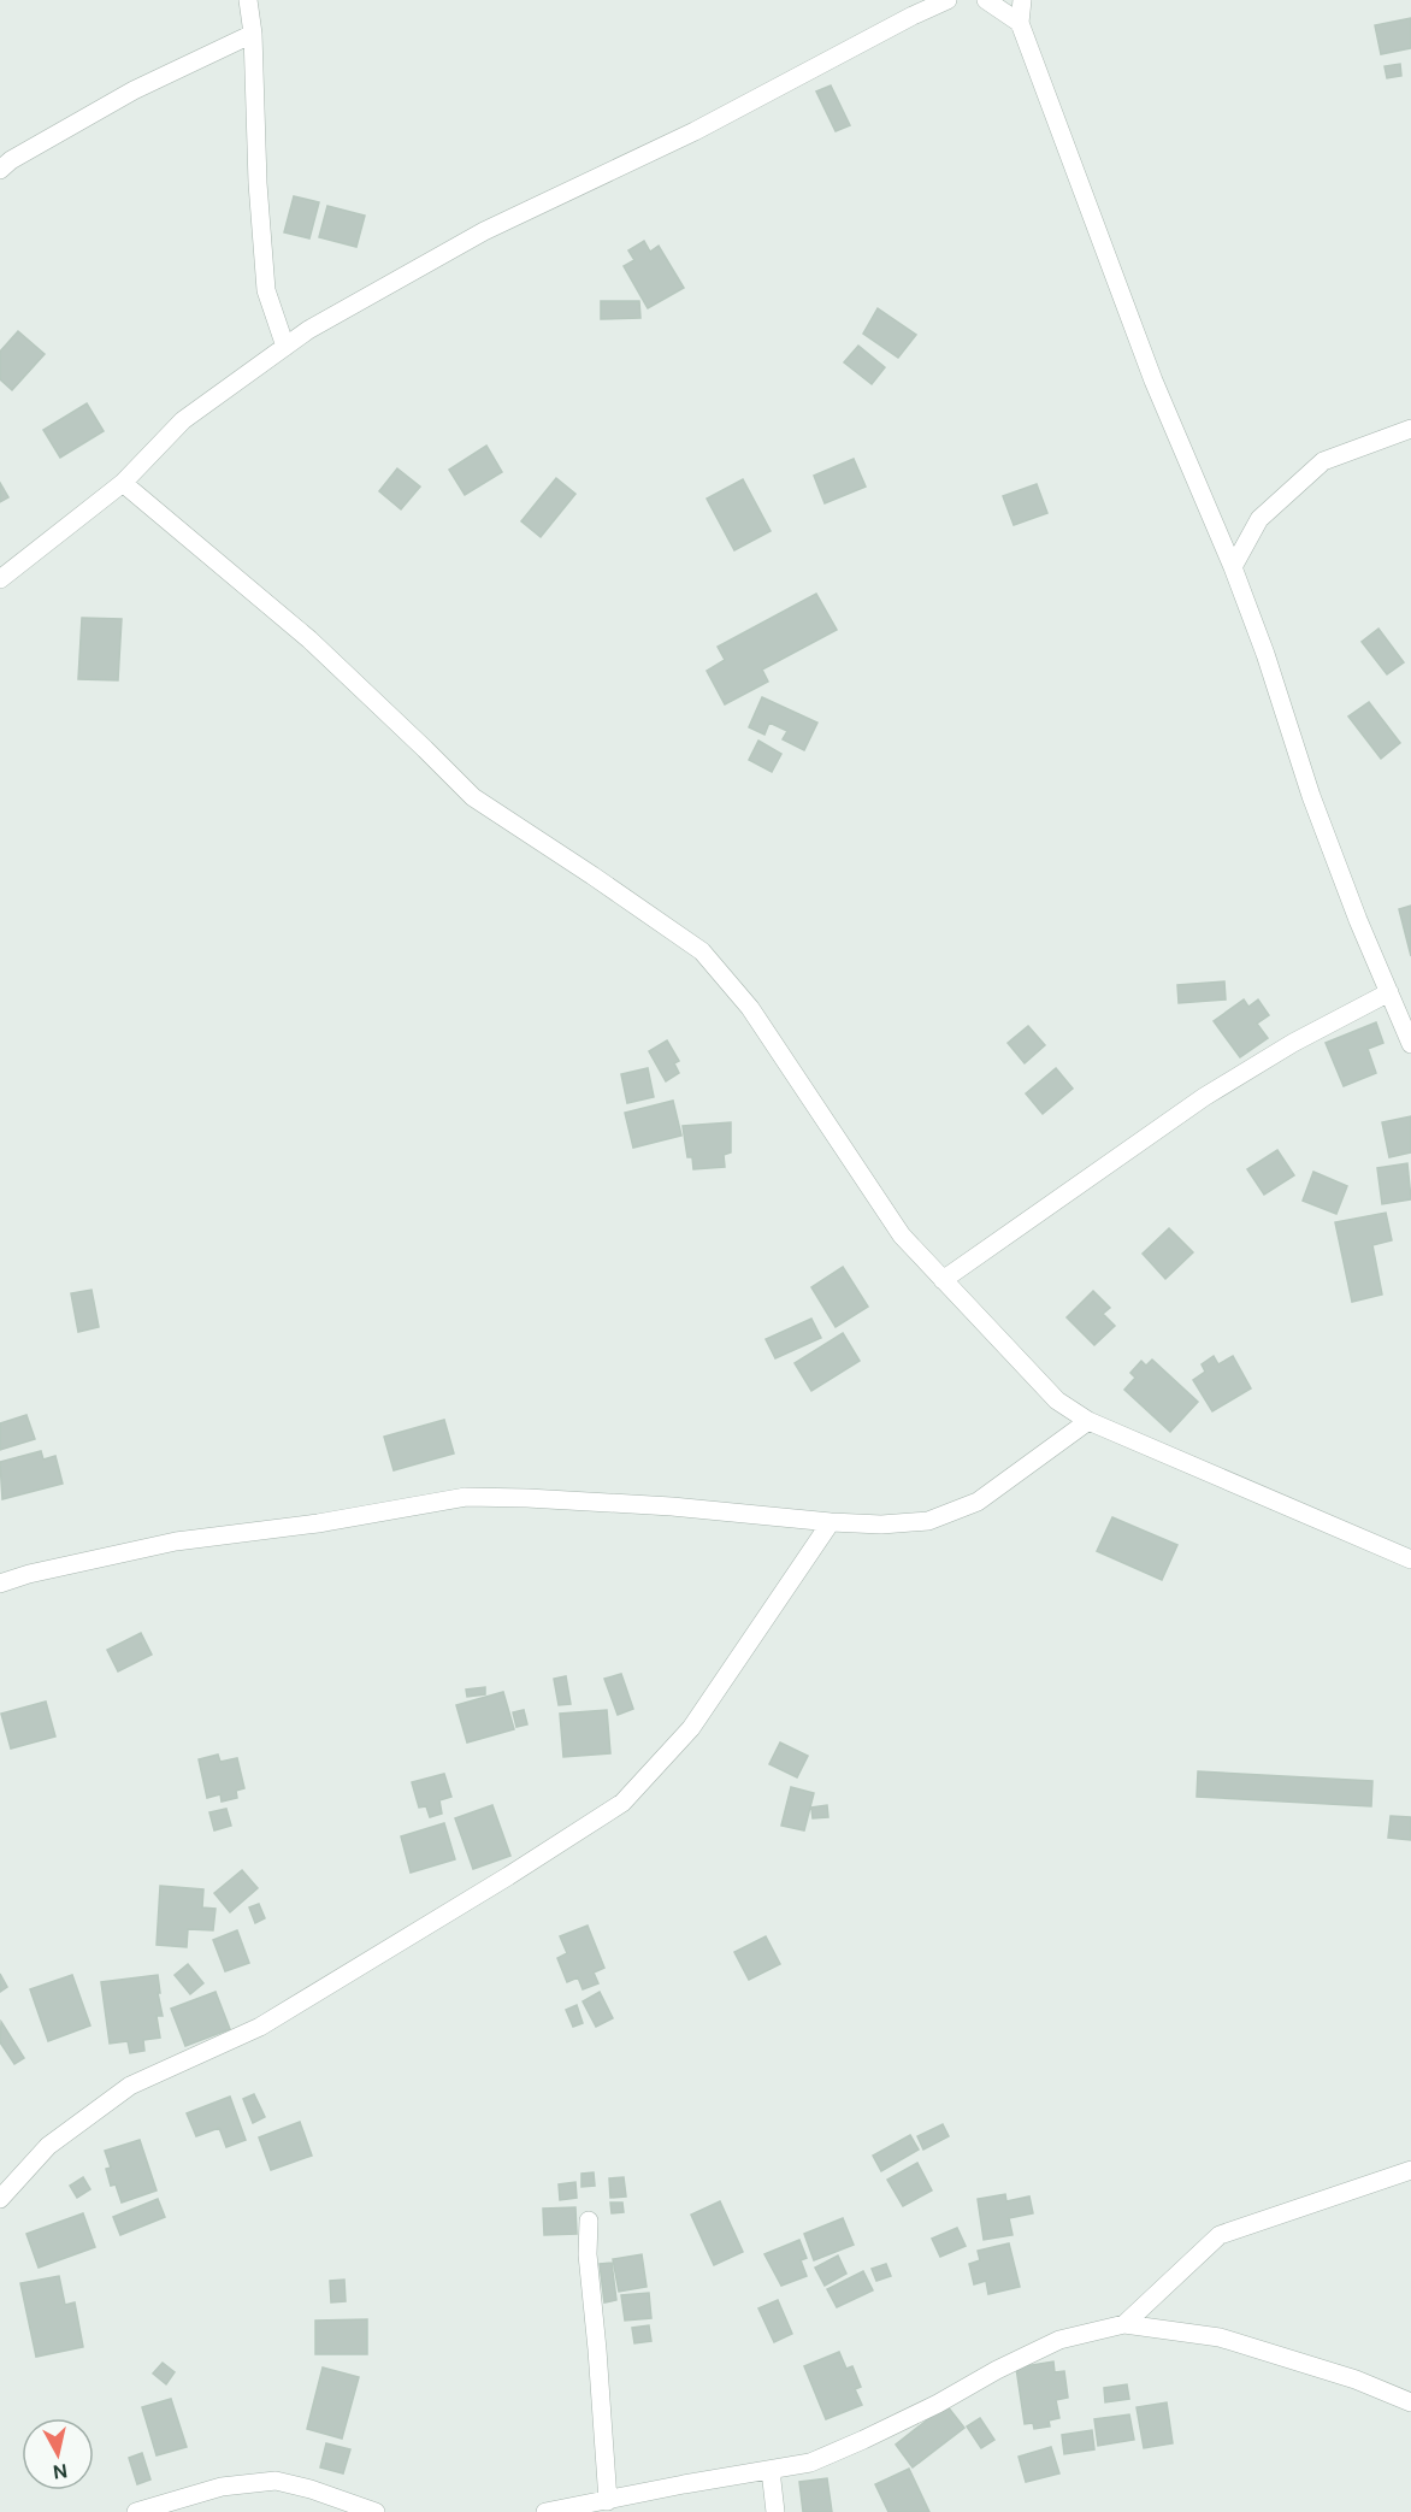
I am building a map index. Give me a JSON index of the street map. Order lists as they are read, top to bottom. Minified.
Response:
{"north":"bottom"}
